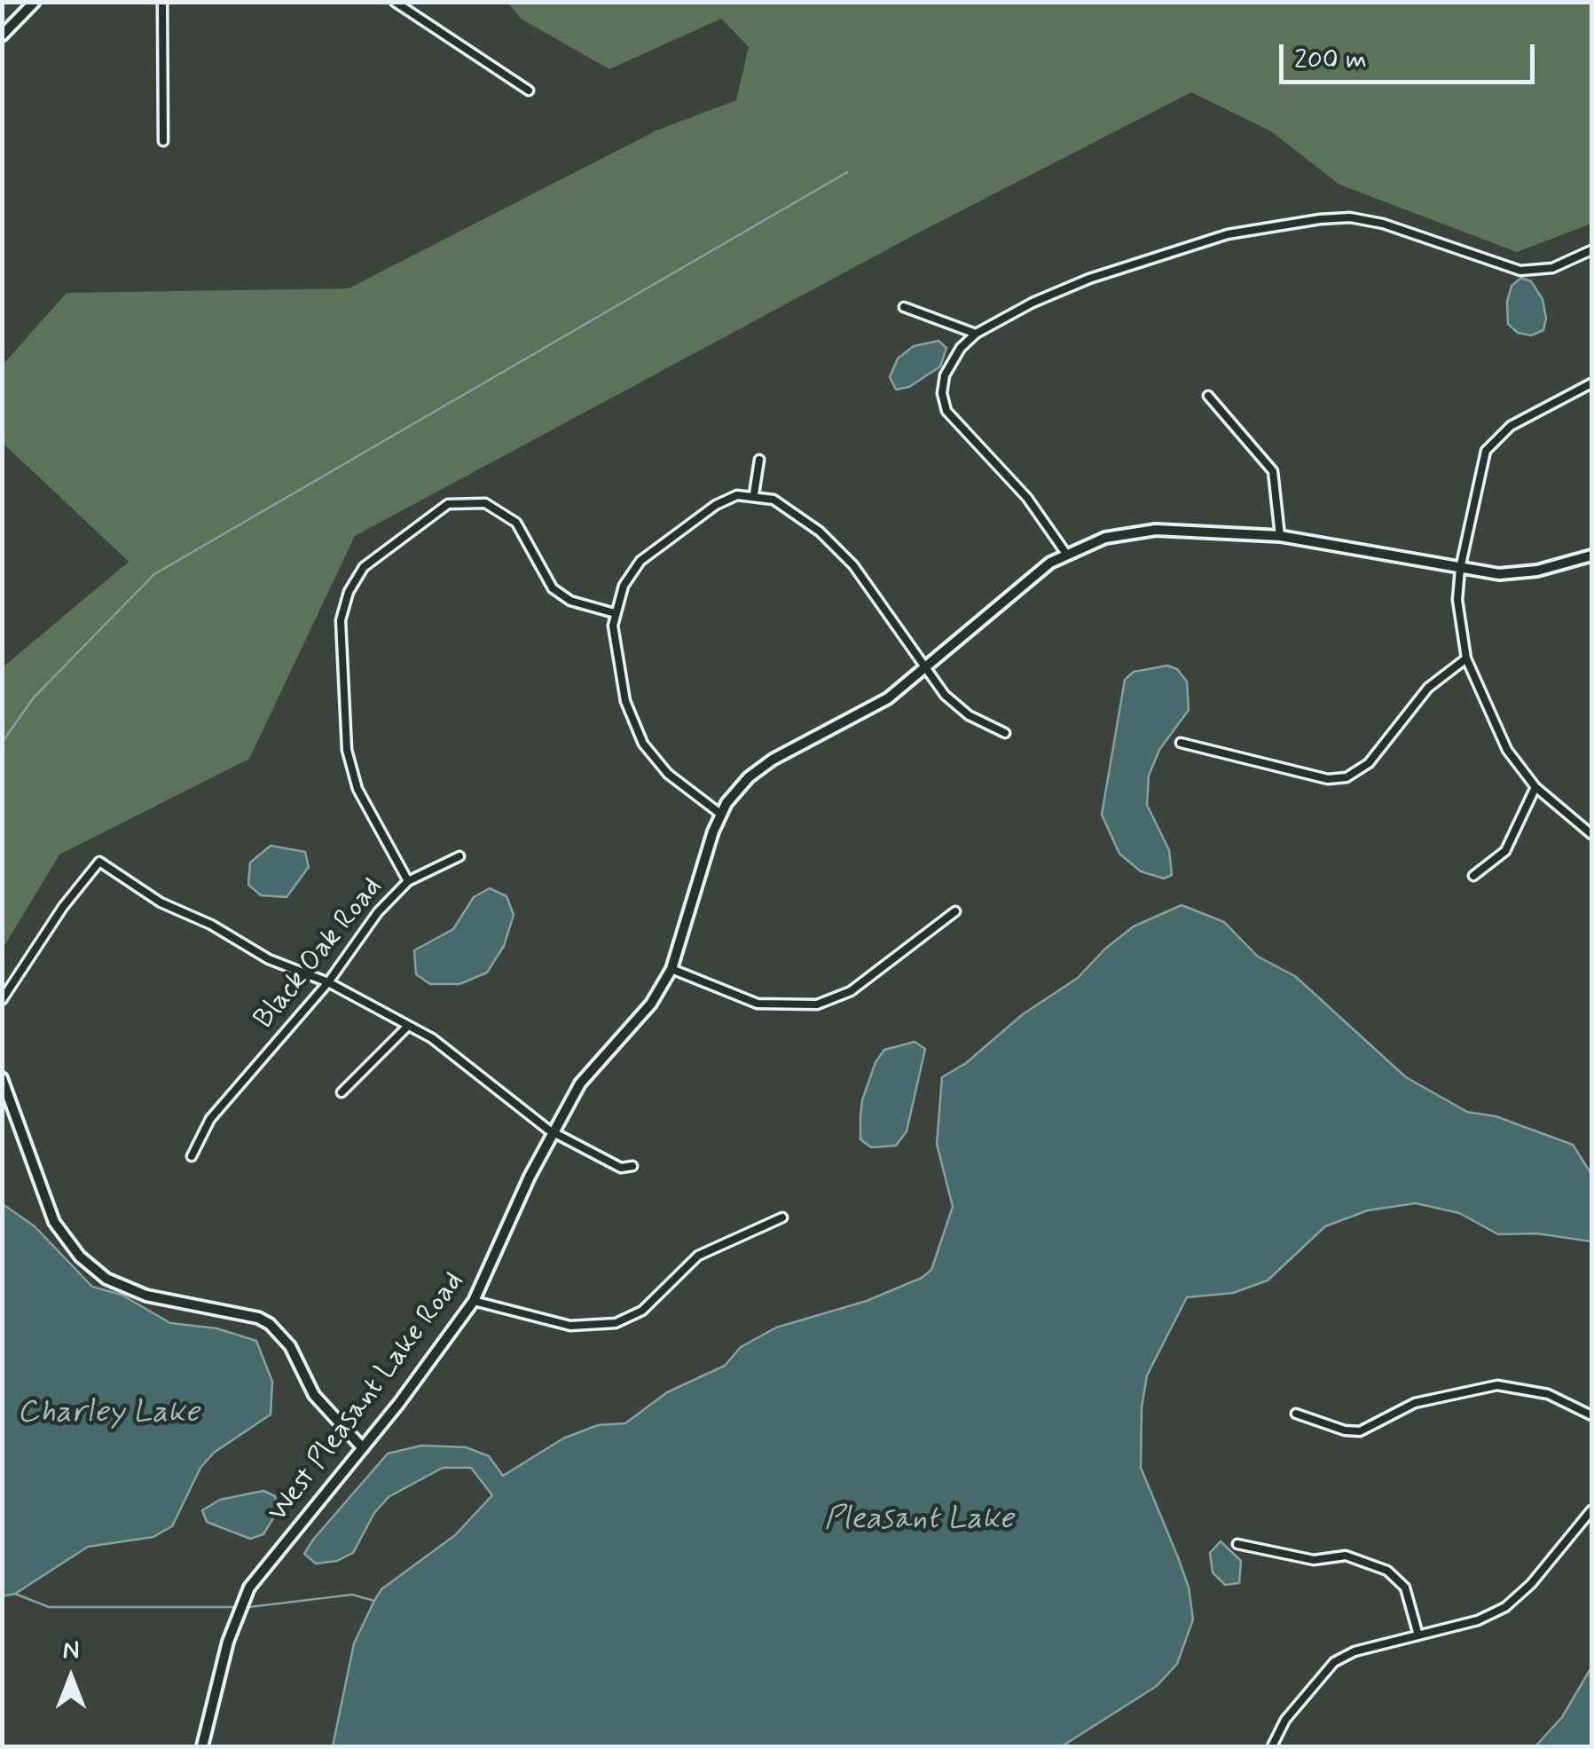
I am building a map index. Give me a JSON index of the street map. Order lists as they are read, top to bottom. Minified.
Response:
{"streets":{"street":["Black Oak Road","West Pleasant Lake Road"]},"crossings":[["Black Oak Road","West Pleasant Lake Road"]],"water":["Charley Lake","Pleasant Lake"],"scale_bar":"200 m","north":"top"}
